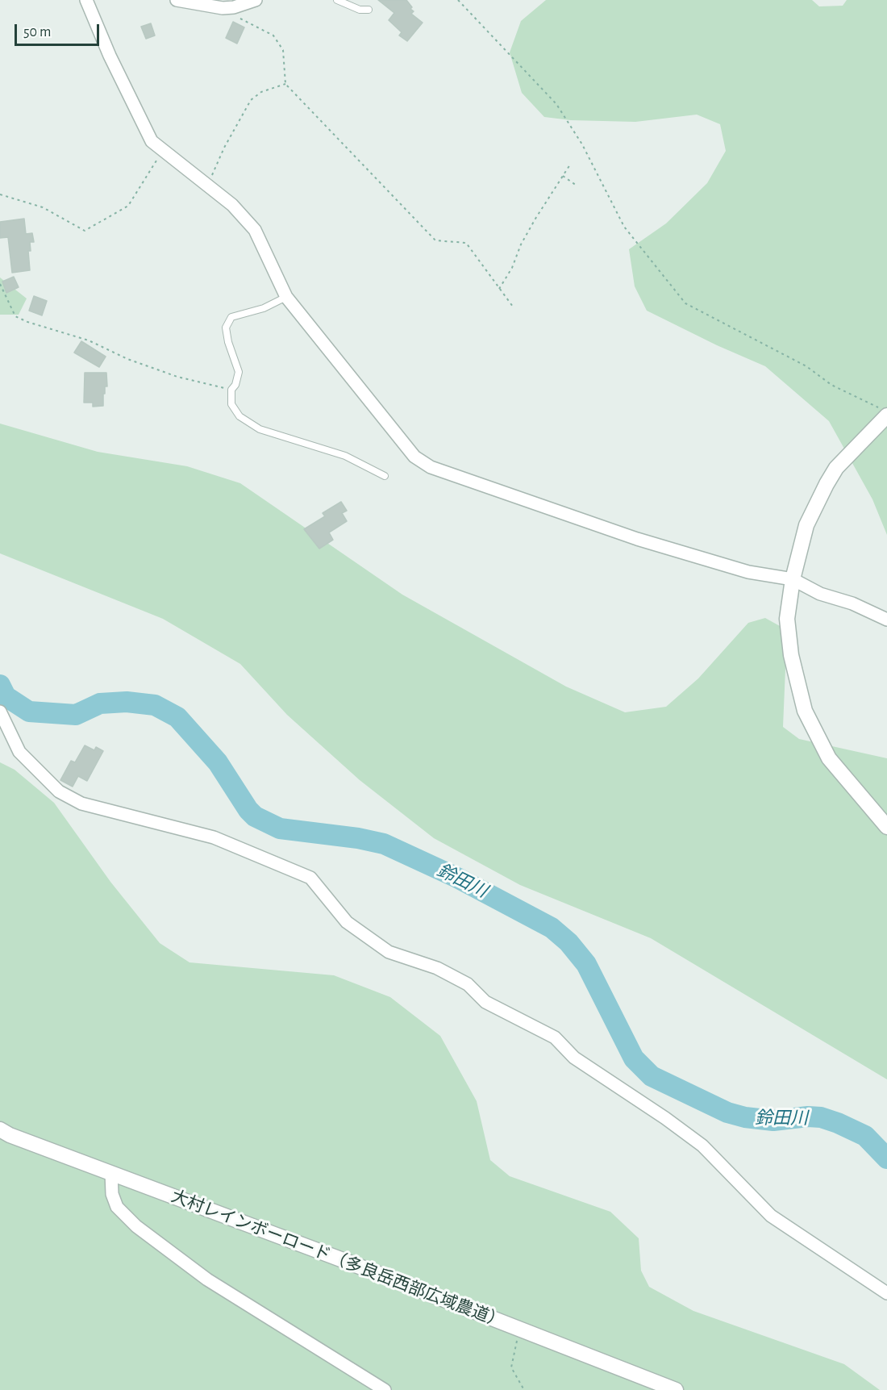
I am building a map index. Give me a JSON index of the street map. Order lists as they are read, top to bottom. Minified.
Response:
{"streets":{"street":["大村レインボーロード（多良岳西部広域農道）"]},"water":["鈴田川"],"scale_bar":"50 m"}
